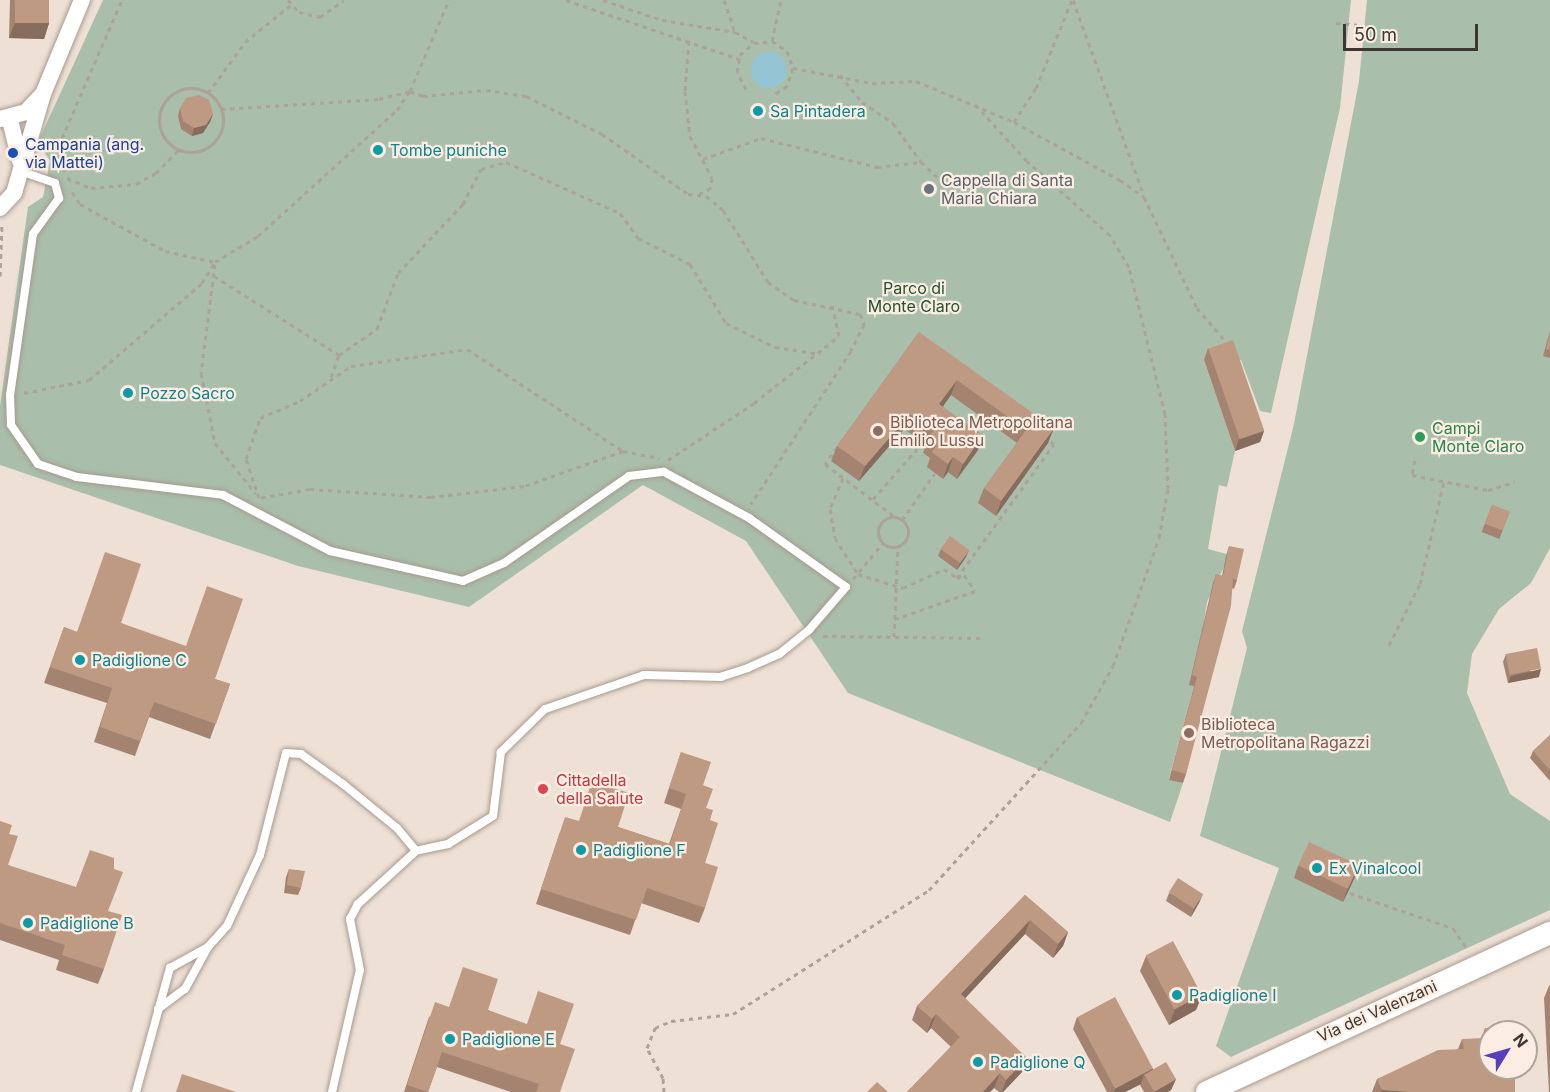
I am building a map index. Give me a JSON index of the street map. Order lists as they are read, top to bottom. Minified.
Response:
{"streets":{"street":["Via dei Valenzani"]},"parks":["Parco di Monte Claro"],"places":["Sa Pintadera","Tombe puniche","Campania (ang. via Mattei)","Cappella di Santa Maria Chiara","Pozzo Sacro","Biblioteca Metropolitana Emilio Lussu","Campi Monte Claro","Padiglione C","Biblioteca Metropolitana Ragazzi","Cittadella della Salute","Padiglione F","Ex Vinalcool","Padiglione B","Padiglione I","Padiglione E","Padiglione Q"],"scale_bar":"50 m","north":"top right"}
